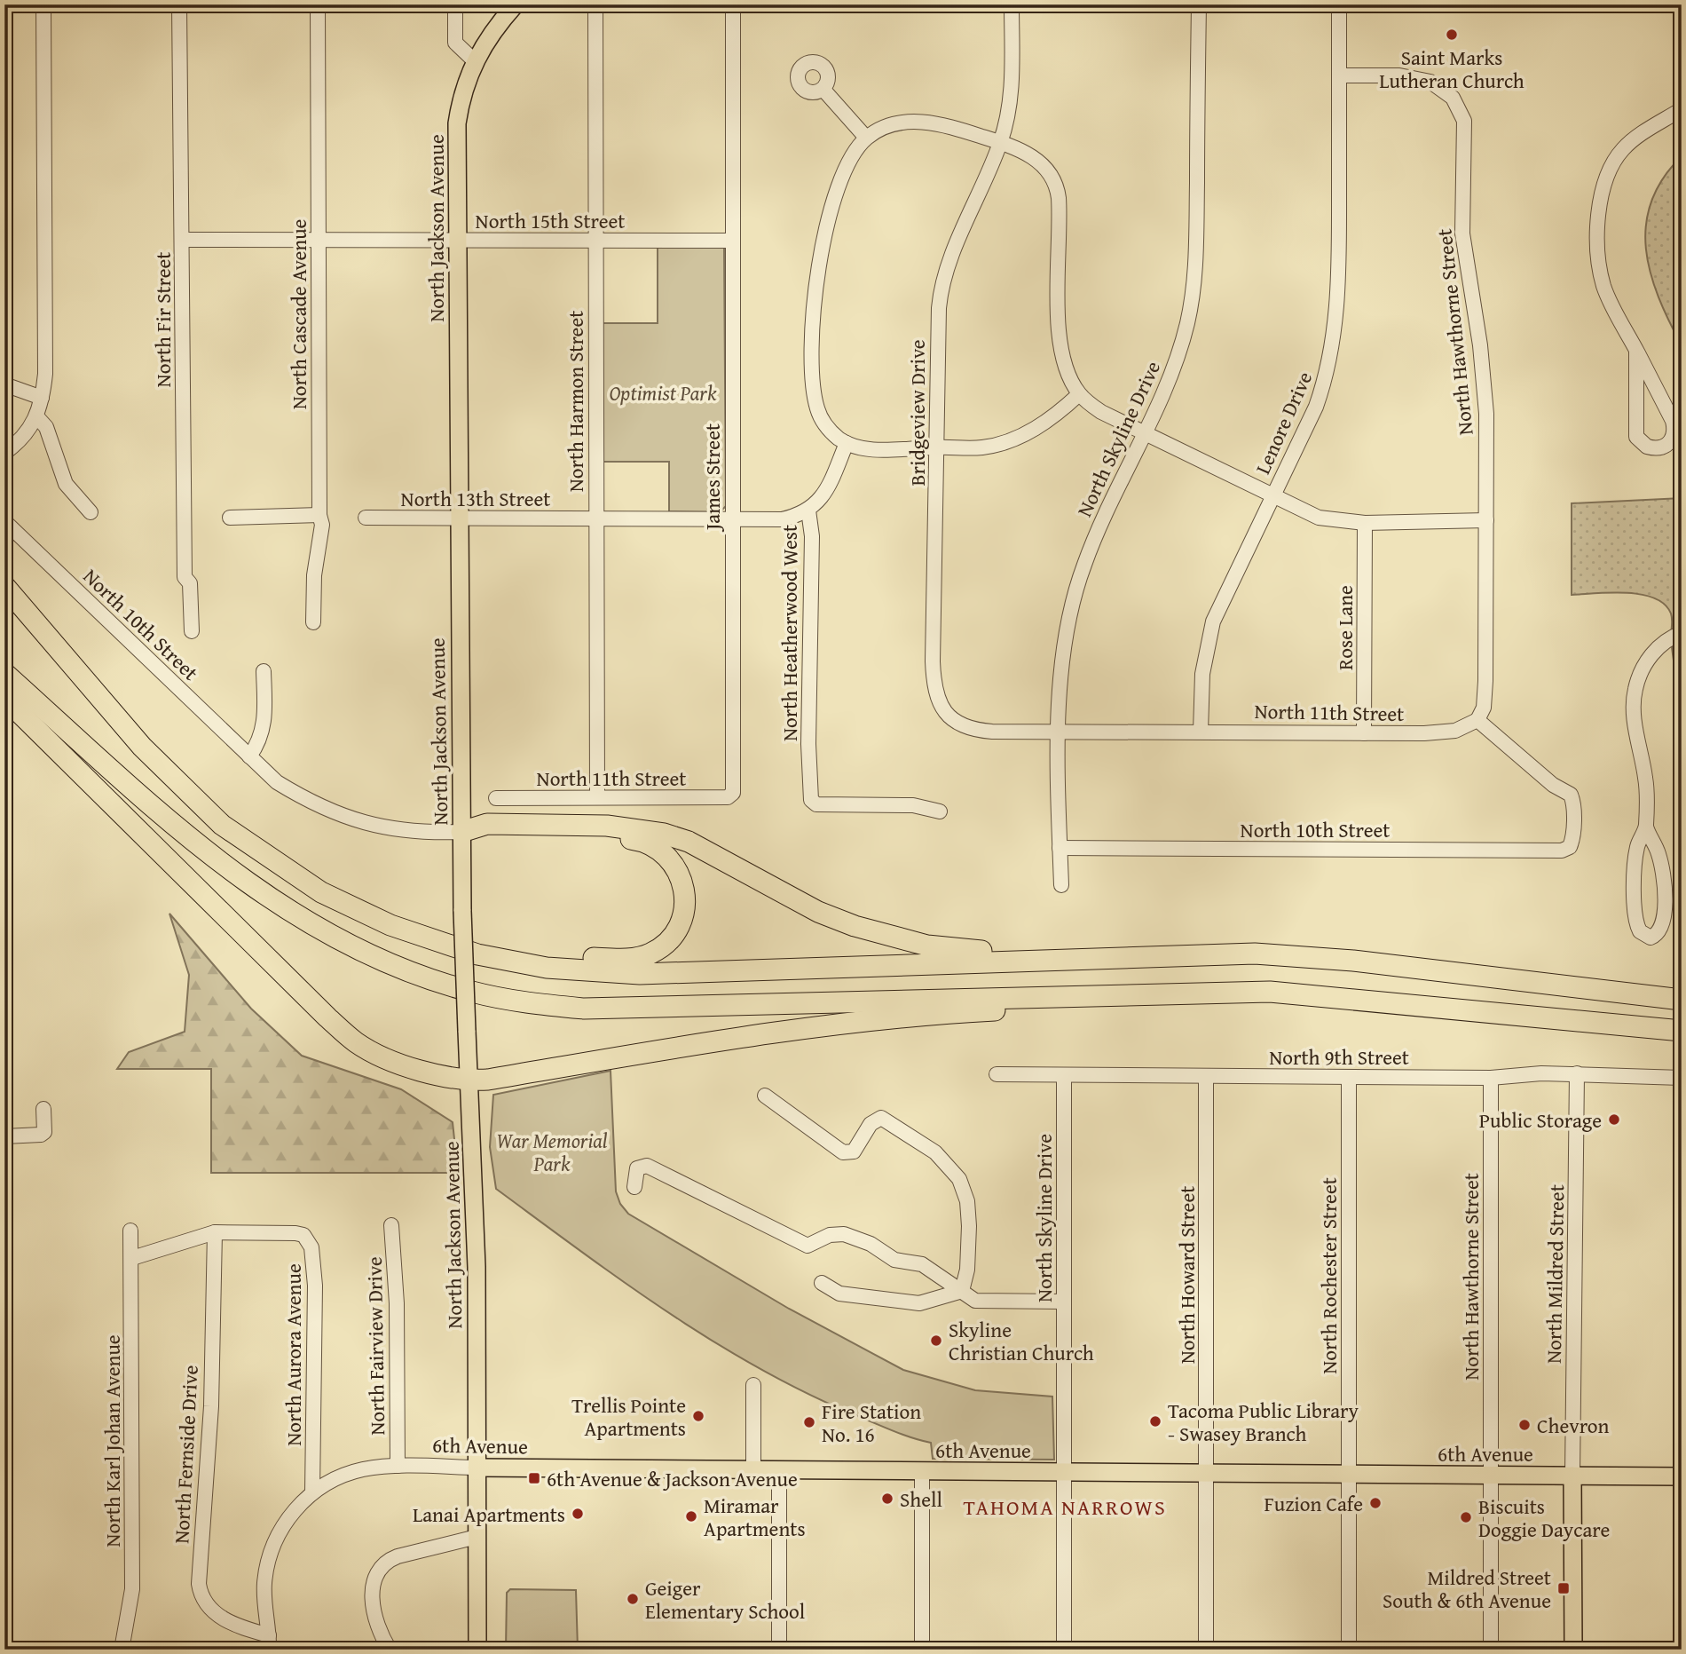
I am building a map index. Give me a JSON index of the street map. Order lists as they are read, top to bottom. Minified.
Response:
{"streets":{"main road":["North Jackson Avenue","6th Avenue"],"street":["North 15th Street","North Cascade Avenue","North Fir Street","North Hawthorne Street","North Harmon Street","Bridgeview Drive","Lenore Drive","North Skyline Drive","James Street","North 13th Street","North 10th Street","Rose Lane","North Heatherwood West","North 11th Street","North 9th Street","North Mildred Street","North Howard Street","North Rochester Street","North Fairview Drive","North Aurora Avenue","North Karl Johan Avenue","North Fernside Drive"]},"crossings":[["North 15th Street","North Jackson Avenue"],["North 15th Street","North Cascade Avenue"],["North 15th Street","North Fir Street"],["North 15th Street","North Harmon Street"],["North 15th Street","James Street"],["North Jackson Avenue","North 13th Street"],["North Jackson Avenue","North 10th Street"],["North Jackson Avenue","6th Avenue"],["North Hawthorne Street","Lenore Drive"],["North Hawthorne Street","North 10th Street"],["North Hawthorne Street","North 11th Street"],["North Hawthorne Street","North 9th Street"],["North Hawthorne Street","6th Avenue"],["North Harmon Street","North 13th Street"],["North Harmon Street","North 11th Street"],["Bridgeview Drive","North Skyline Drive"],["Bridgeview Drive","North 11th Street"],["Lenore Drive","North 11th Street"],["North Skyline Drive","North 10th Street"],["North Skyline Drive","North 11th Street"],["North Skyline Drive","North 9th Street"],["North Skyline Drive","6th Avenue"],["James Street","North 13th Street"],["James Street","North 11th Street"],["North 13th Street","North Heatherwood West"],["North 10th Street","North 11th Street"],["Rose Lane","North 11th Street"],["North 9th Street","North Mildred Street"],["North 9th Street","North Howard Street"],["North 9th Street","North Rochester Street"],["North Mildred Street","6th Avenue"],["North Howard Street","6th Avenue"],["North Rochester Street","6th Avenue"],["North Fairview Drive","6th Avenue"],["North Aurora Avenue","6th Avenue"],["North Aurora Avenue","North Fernside Drive"],["6th Avenue","North Fernside Drive"]],"districts":["TAHOMA NARROWS"],"parks":["Optimist Park","War Memorial Park"],"places":{"other":["Saint Marks Lutheran Church","Public Storage","Skyline Christian Church","Trellis Pointe Apartments","Tacoma Public Library - Swasey Branch","Fire Station No. 16","Chevron","Shell","Fuzion Cafe","Lanai Apartments","Miramar Apartments","Biscuits Doggie Daycare","Geiger Elementary School"],"transit":["6th Avenue & Jackson Avenue","Mildred Street South & 6th Avenue"]}}
